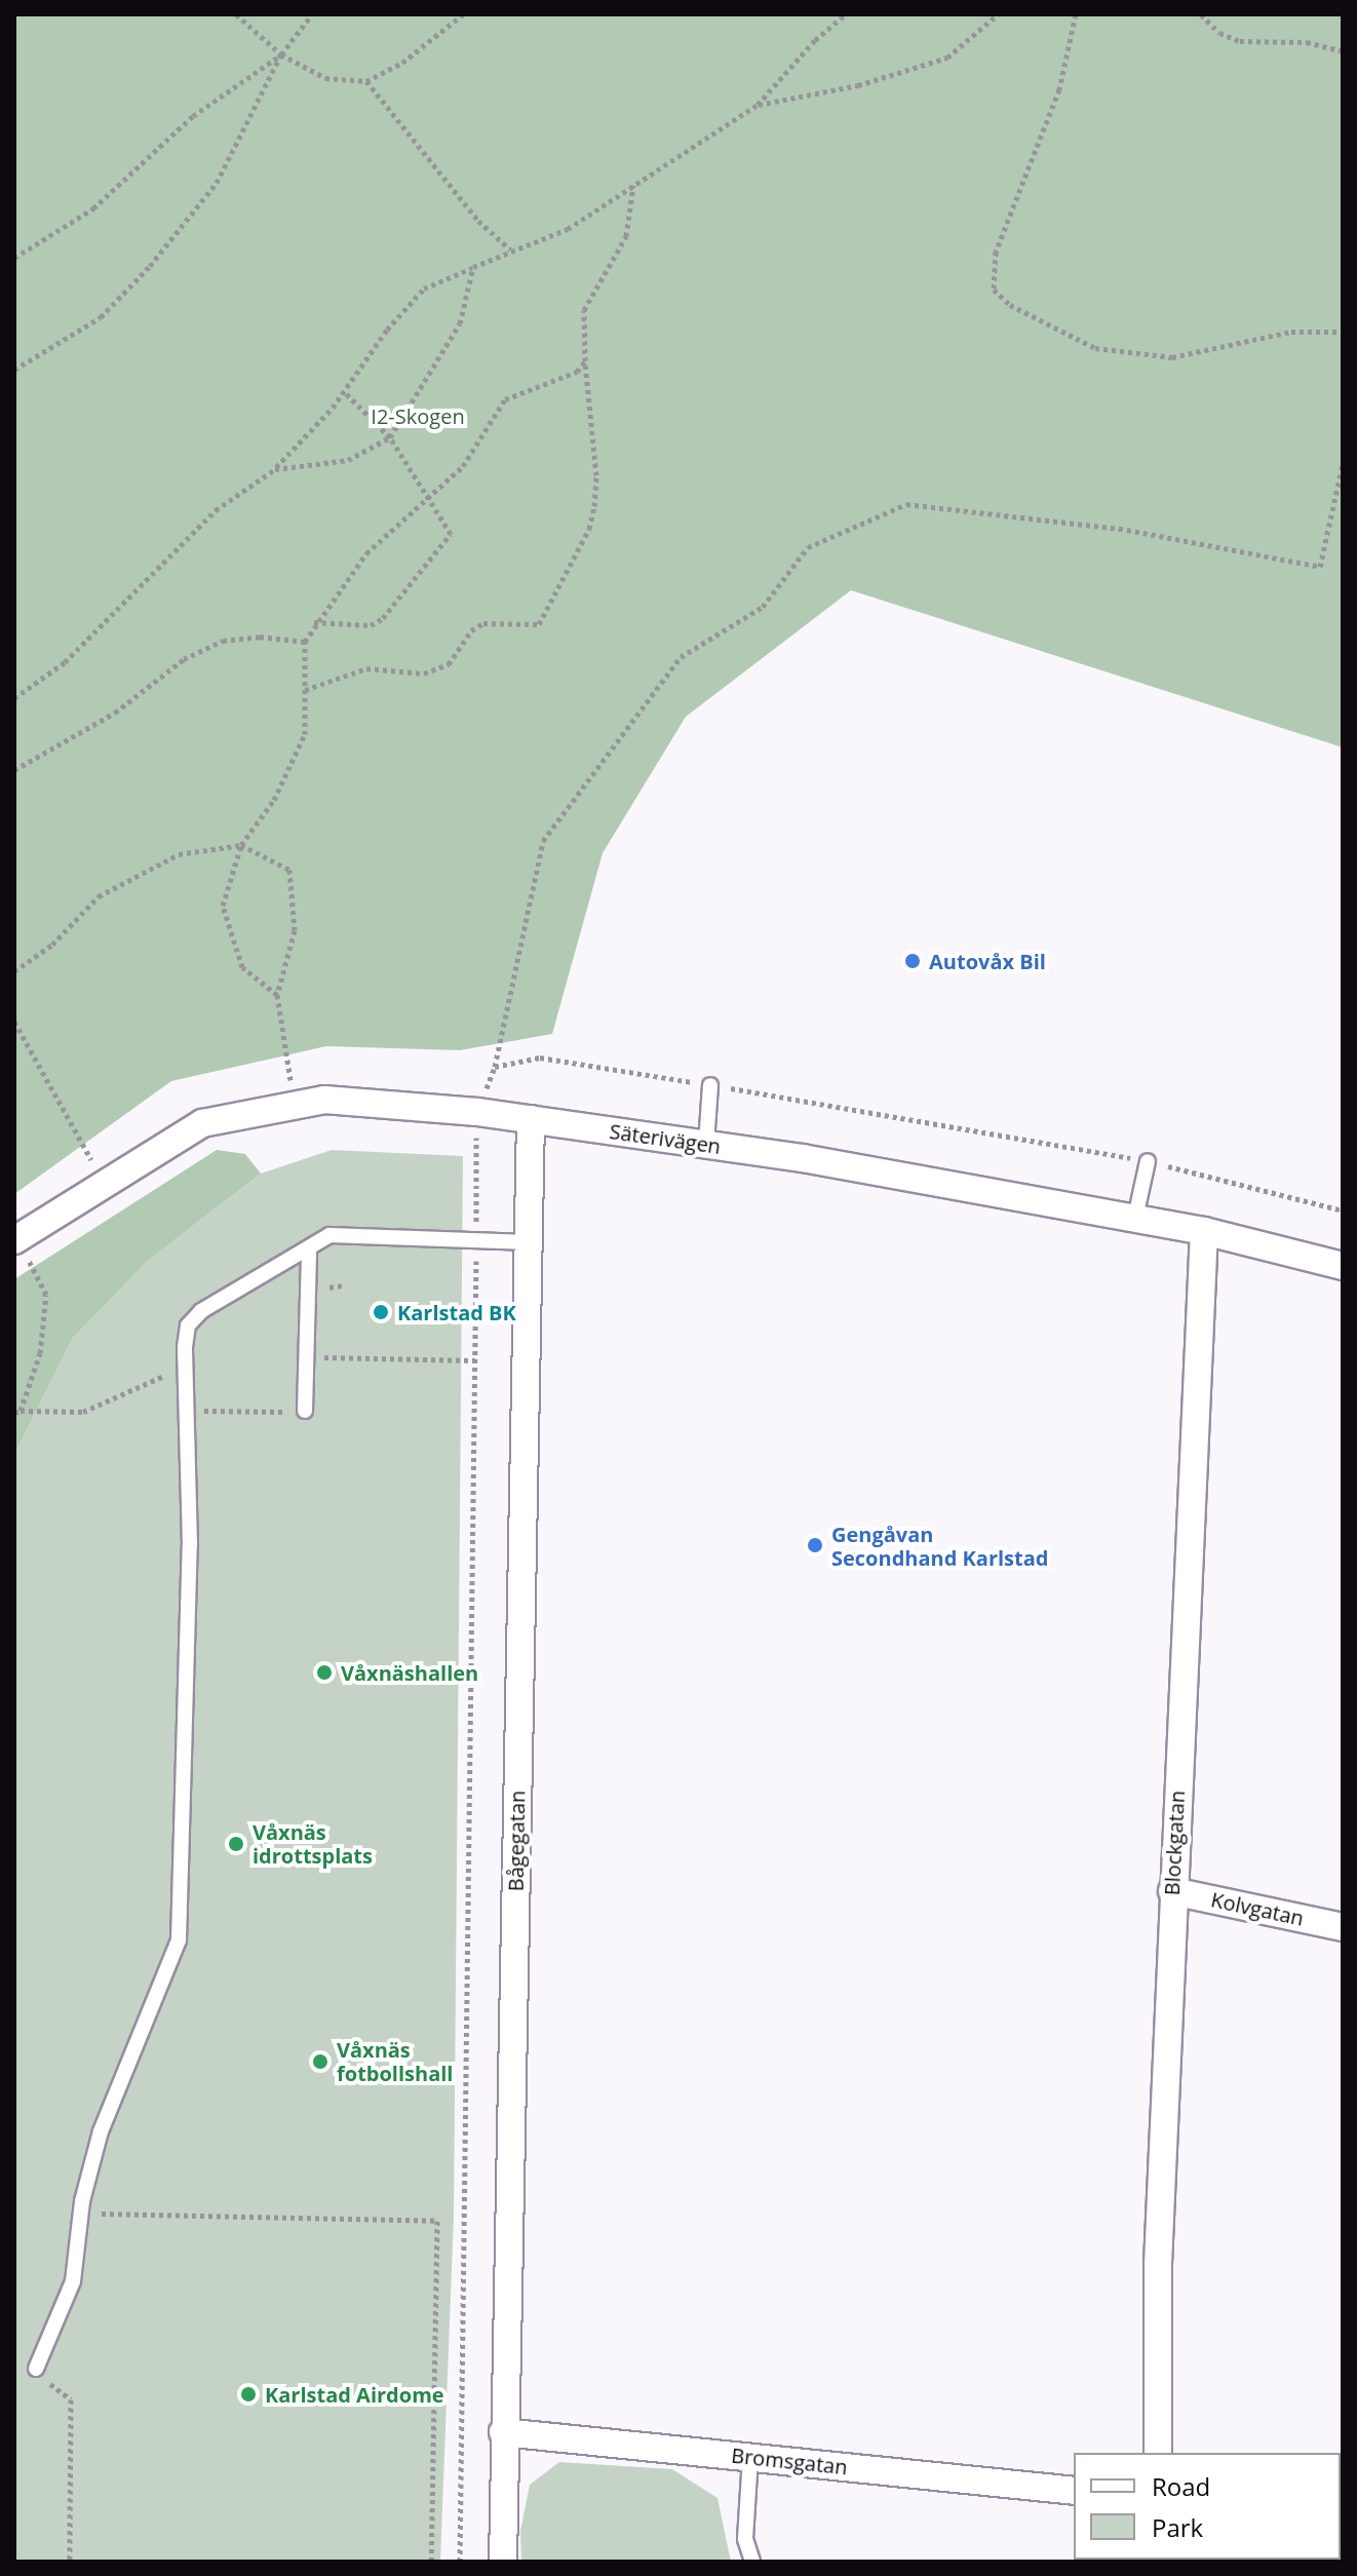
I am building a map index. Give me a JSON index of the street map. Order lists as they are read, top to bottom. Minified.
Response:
{"streets":{"street":["Säterivägen","Bågegatan","Blockgatan","Kolvgatan","Bromsgatan"]},"crossings":[["Säterivägen","Bågegatan"],["Säterivägen","Blockgatan"],["Bågegatan","Bromsgatan"],["Blockgatan","Kolvgatan"]],"parks":["I2-Skogen"],"places":["Autovåx Bil","Karlstad BK","Gengåvan Secondhand Karlstad","Våxnäshallen","Våxnäs idrottsplats","Våxnäs fotbollshall","Karlstad Airdome"],"legend":["Road","Park"]}
